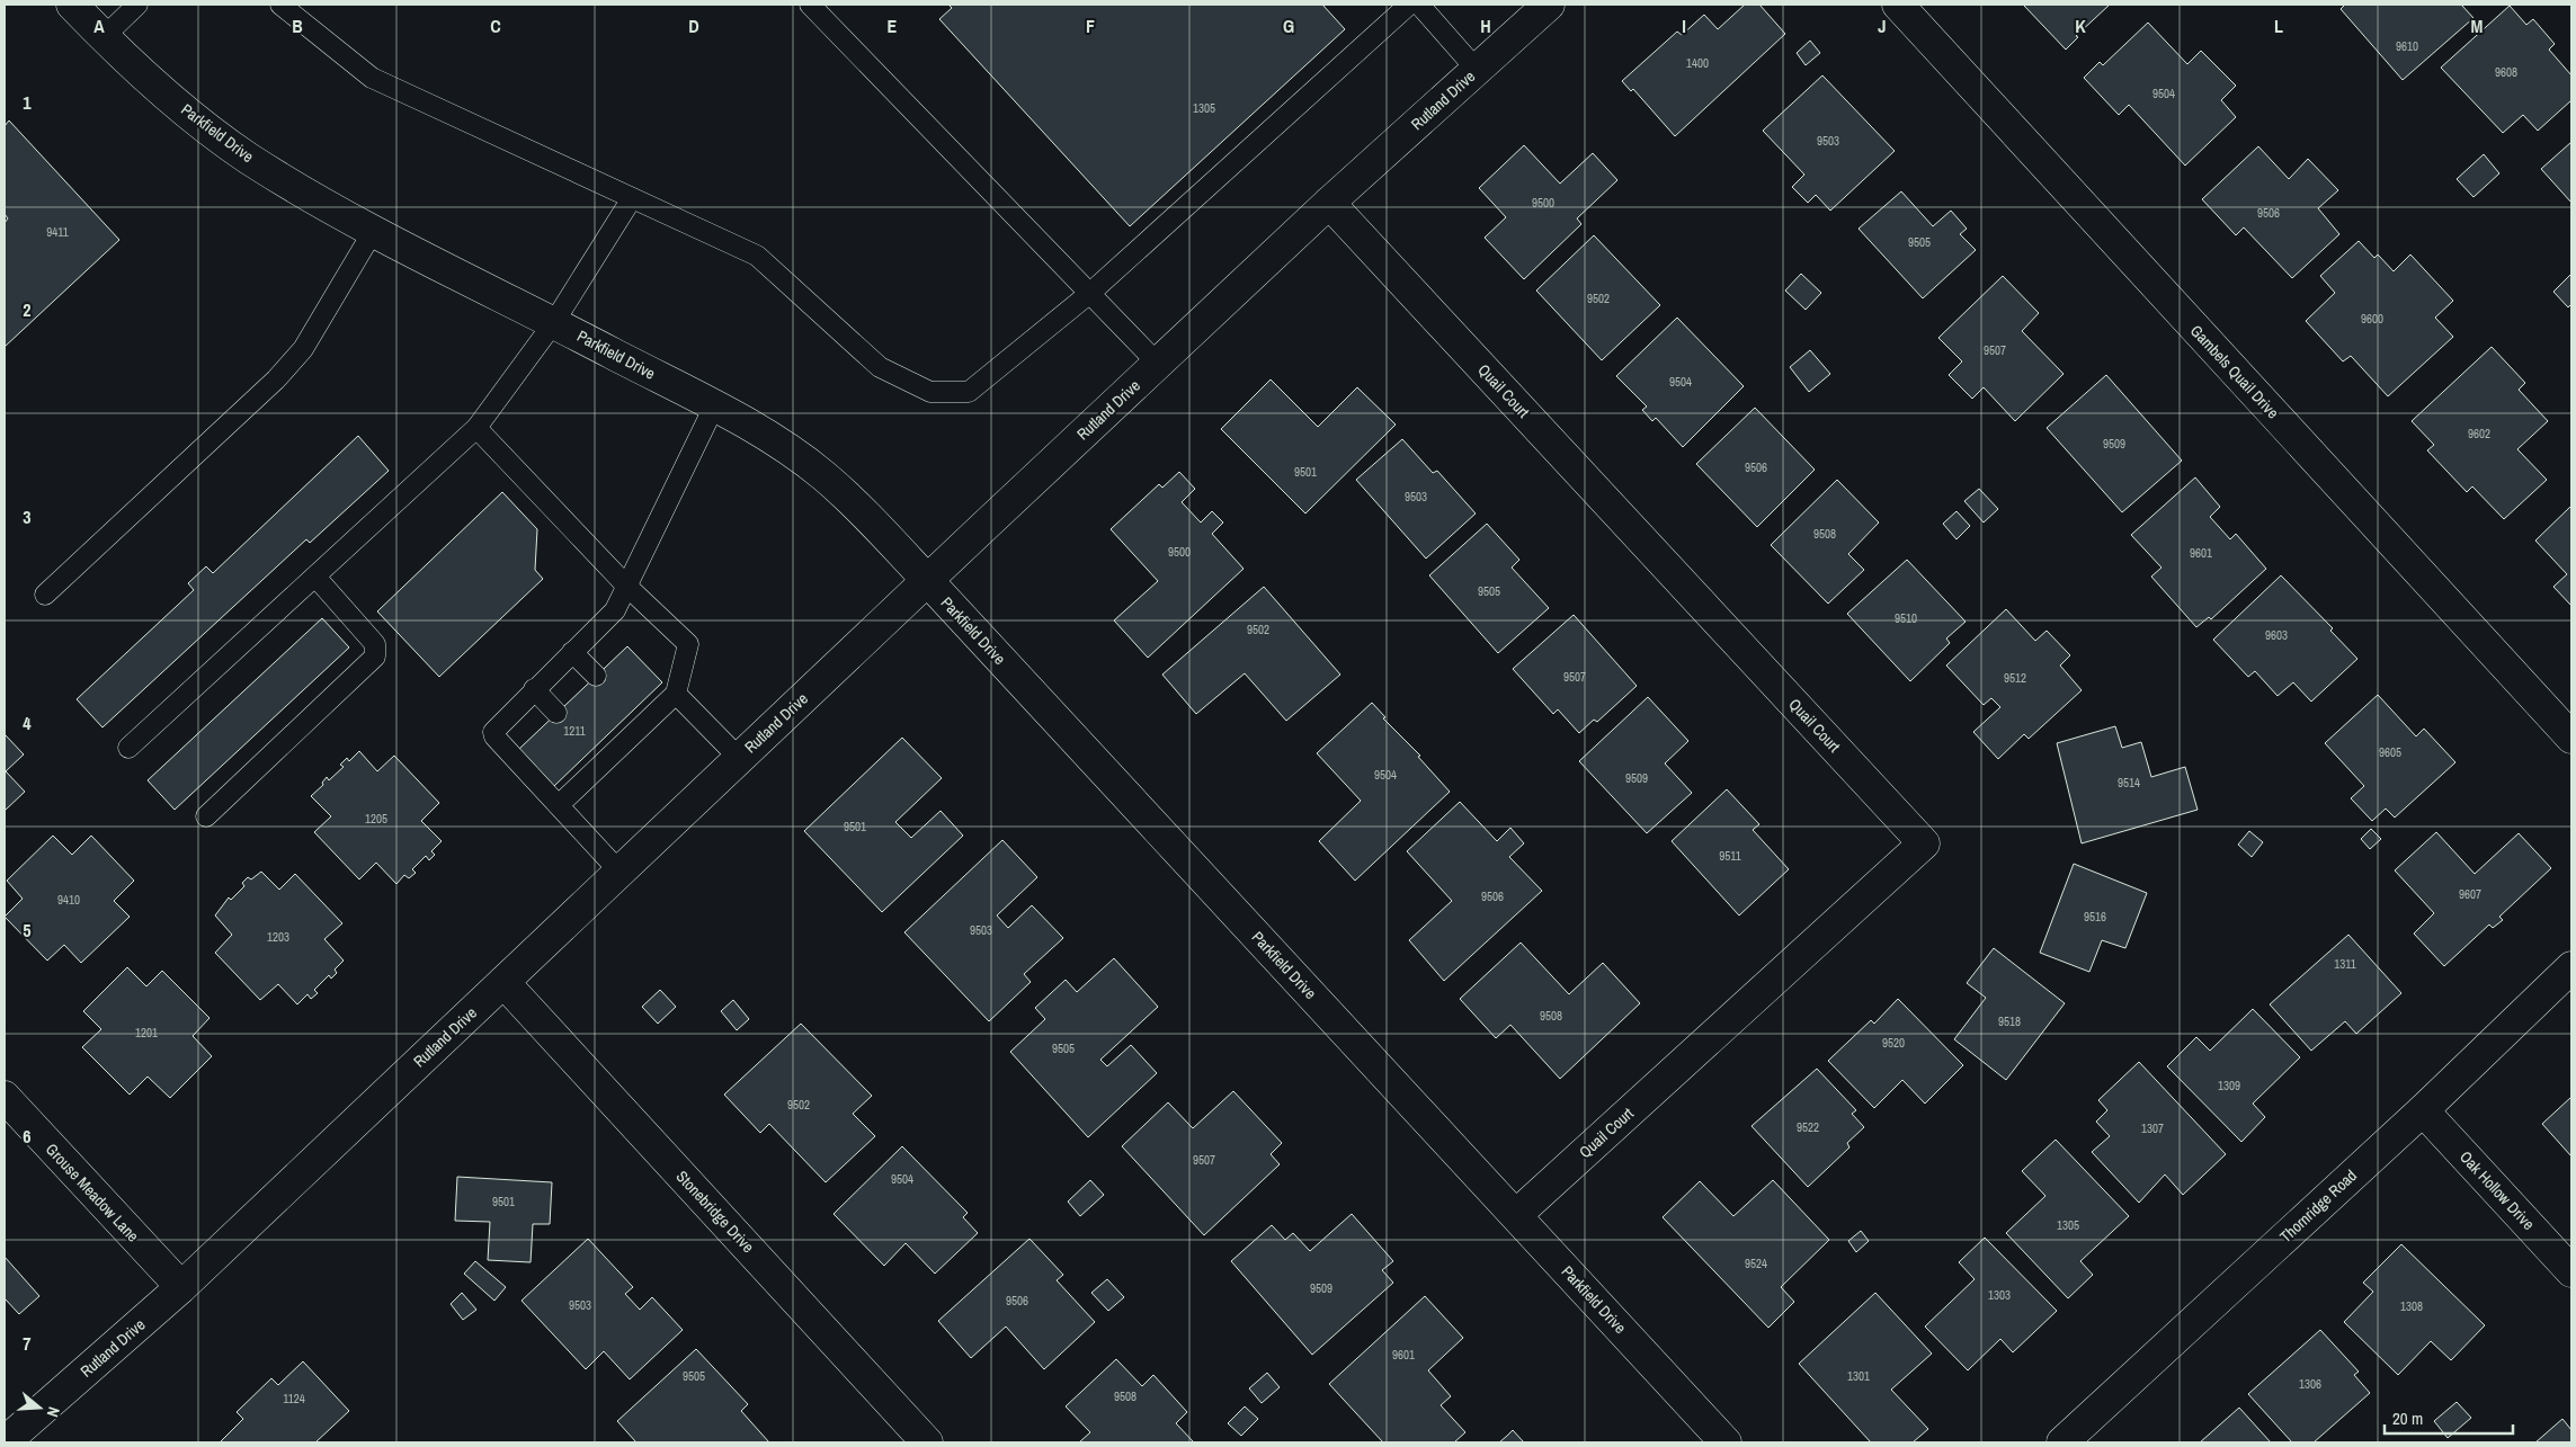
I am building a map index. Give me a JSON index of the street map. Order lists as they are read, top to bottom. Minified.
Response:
{"streets":{"street":["Rutland Drive","Parkfield Drive","Gambels Quail Drive","Quail Court","Oak Hollow Drive","Grouse Meadow Lane","Thornridge Road","Stonebridge Drive"]},"crossings":[["Rutland Drive","Parkfield Drive"],["Rutland Drive","Quail Court"],["Rutland Drive","Grouse Meadow Lane"],["Rutland Drive","Stonebridge Drive"],["Parkfield Drive","Quail Court"],["Oak Hollow Drive","Thornridge Road"]],"house_numbers":["9610","1400","9608","9504","1305","9503","9500","9506","9411","9505","9502","9600","9507","9504","9602","9509","9506","9501","9503","9508","9500","9601","9505","9510","9502","9603","9507","9512","1211","9605","9504","9509","9514","1205","9501","9511","9607","9506","9410","9516","9503","1203","1311","9508","9518","1201","9520","9505","1309","9502","9522","1307","9507","9504","9501","1305","9524","9509","1303","9506","9503","1308","9601","9505","1301","1306","9508","1124"],"scale_bar":"20 m","north":"right","grid":{"columns":["A","B","C","D","E","F","G","H","I","J","K","L","M"],"rows":["1","2","3","4","5","6","7"]}}
